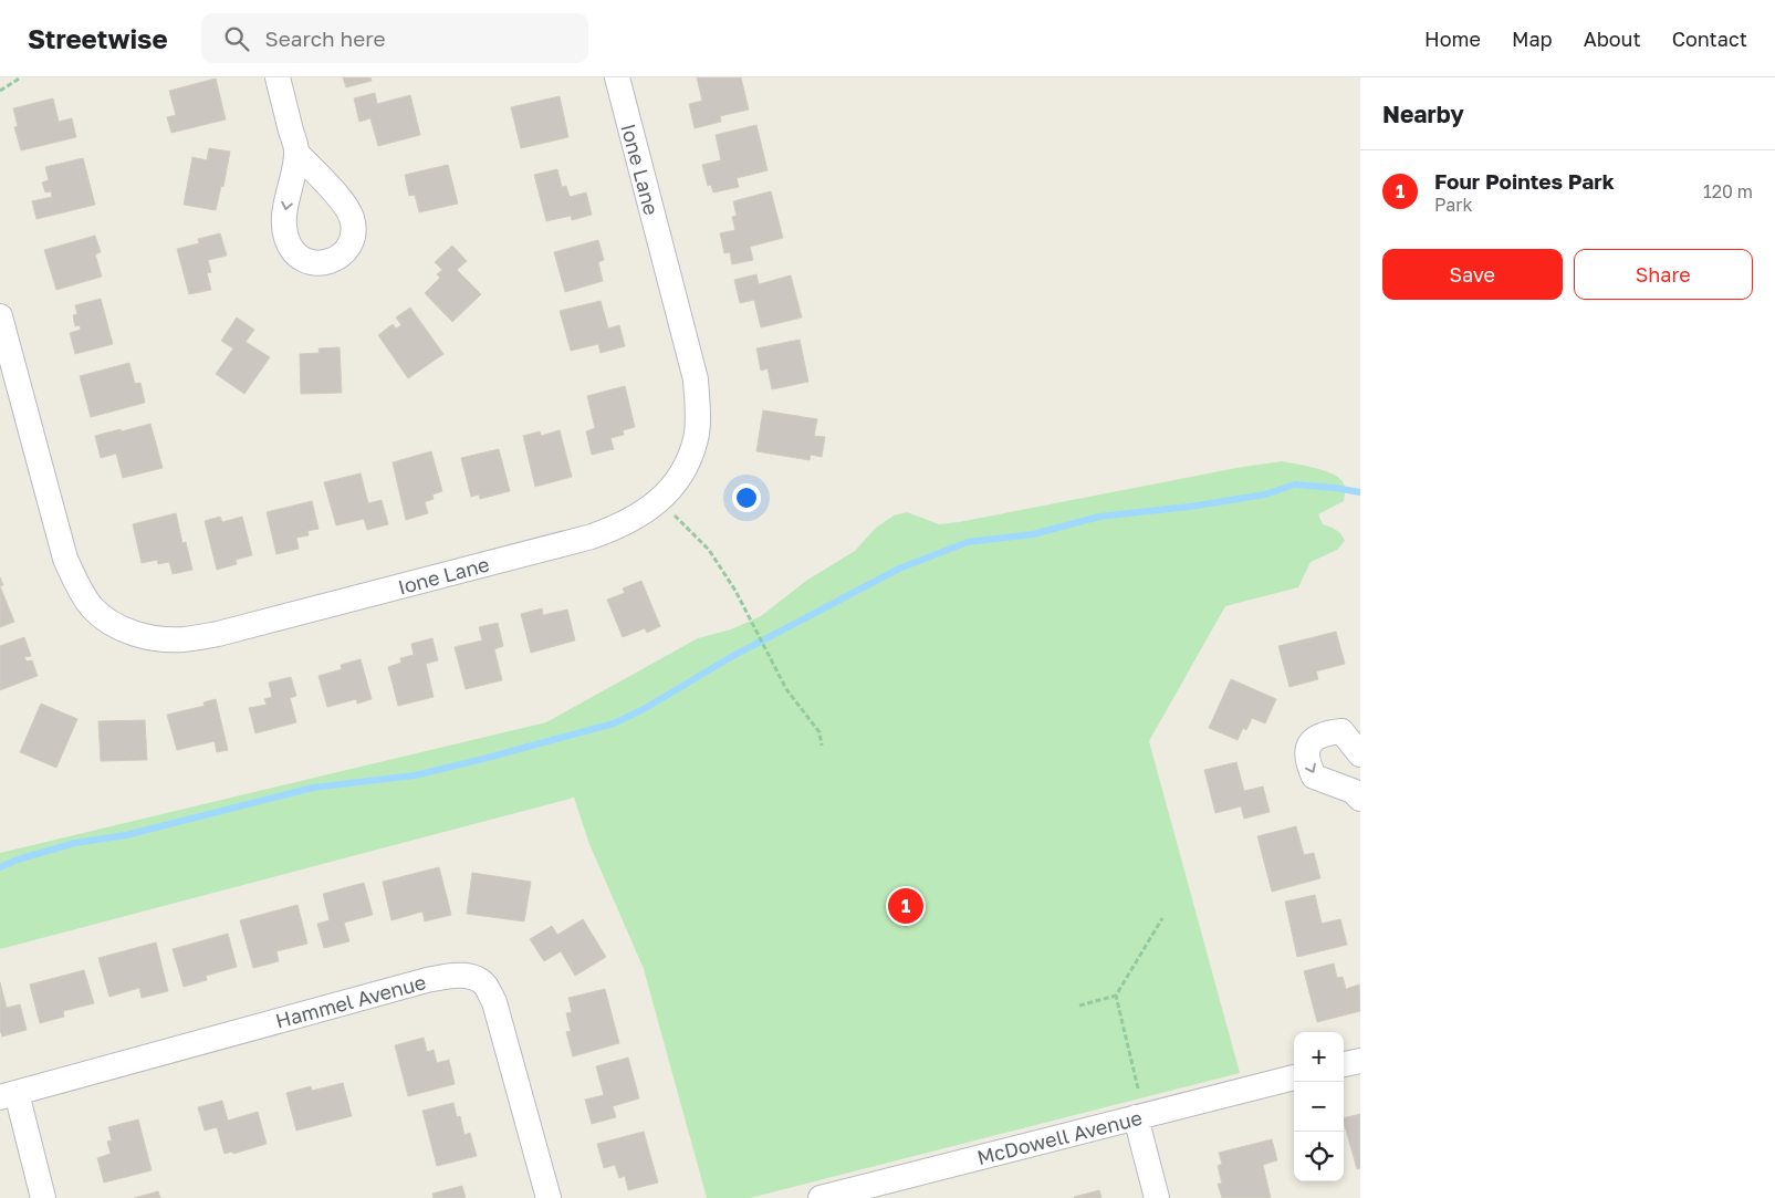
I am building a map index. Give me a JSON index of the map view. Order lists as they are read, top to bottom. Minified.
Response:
{"streets":{"street":["Ione Lane","Hammel Avenue","McDowell Avenue"]},"page":{"header":"Streetwise","search":"Search here","nav":["Home","Map","About","Contact"],"heading":"Nearby","list":[{"mark":"1","name":"Four Pointes Park","note":"Park","value":"120 m"}],"buttons":["Save","Share"],"pins":"1","map_buttons":["+","−"]}}
